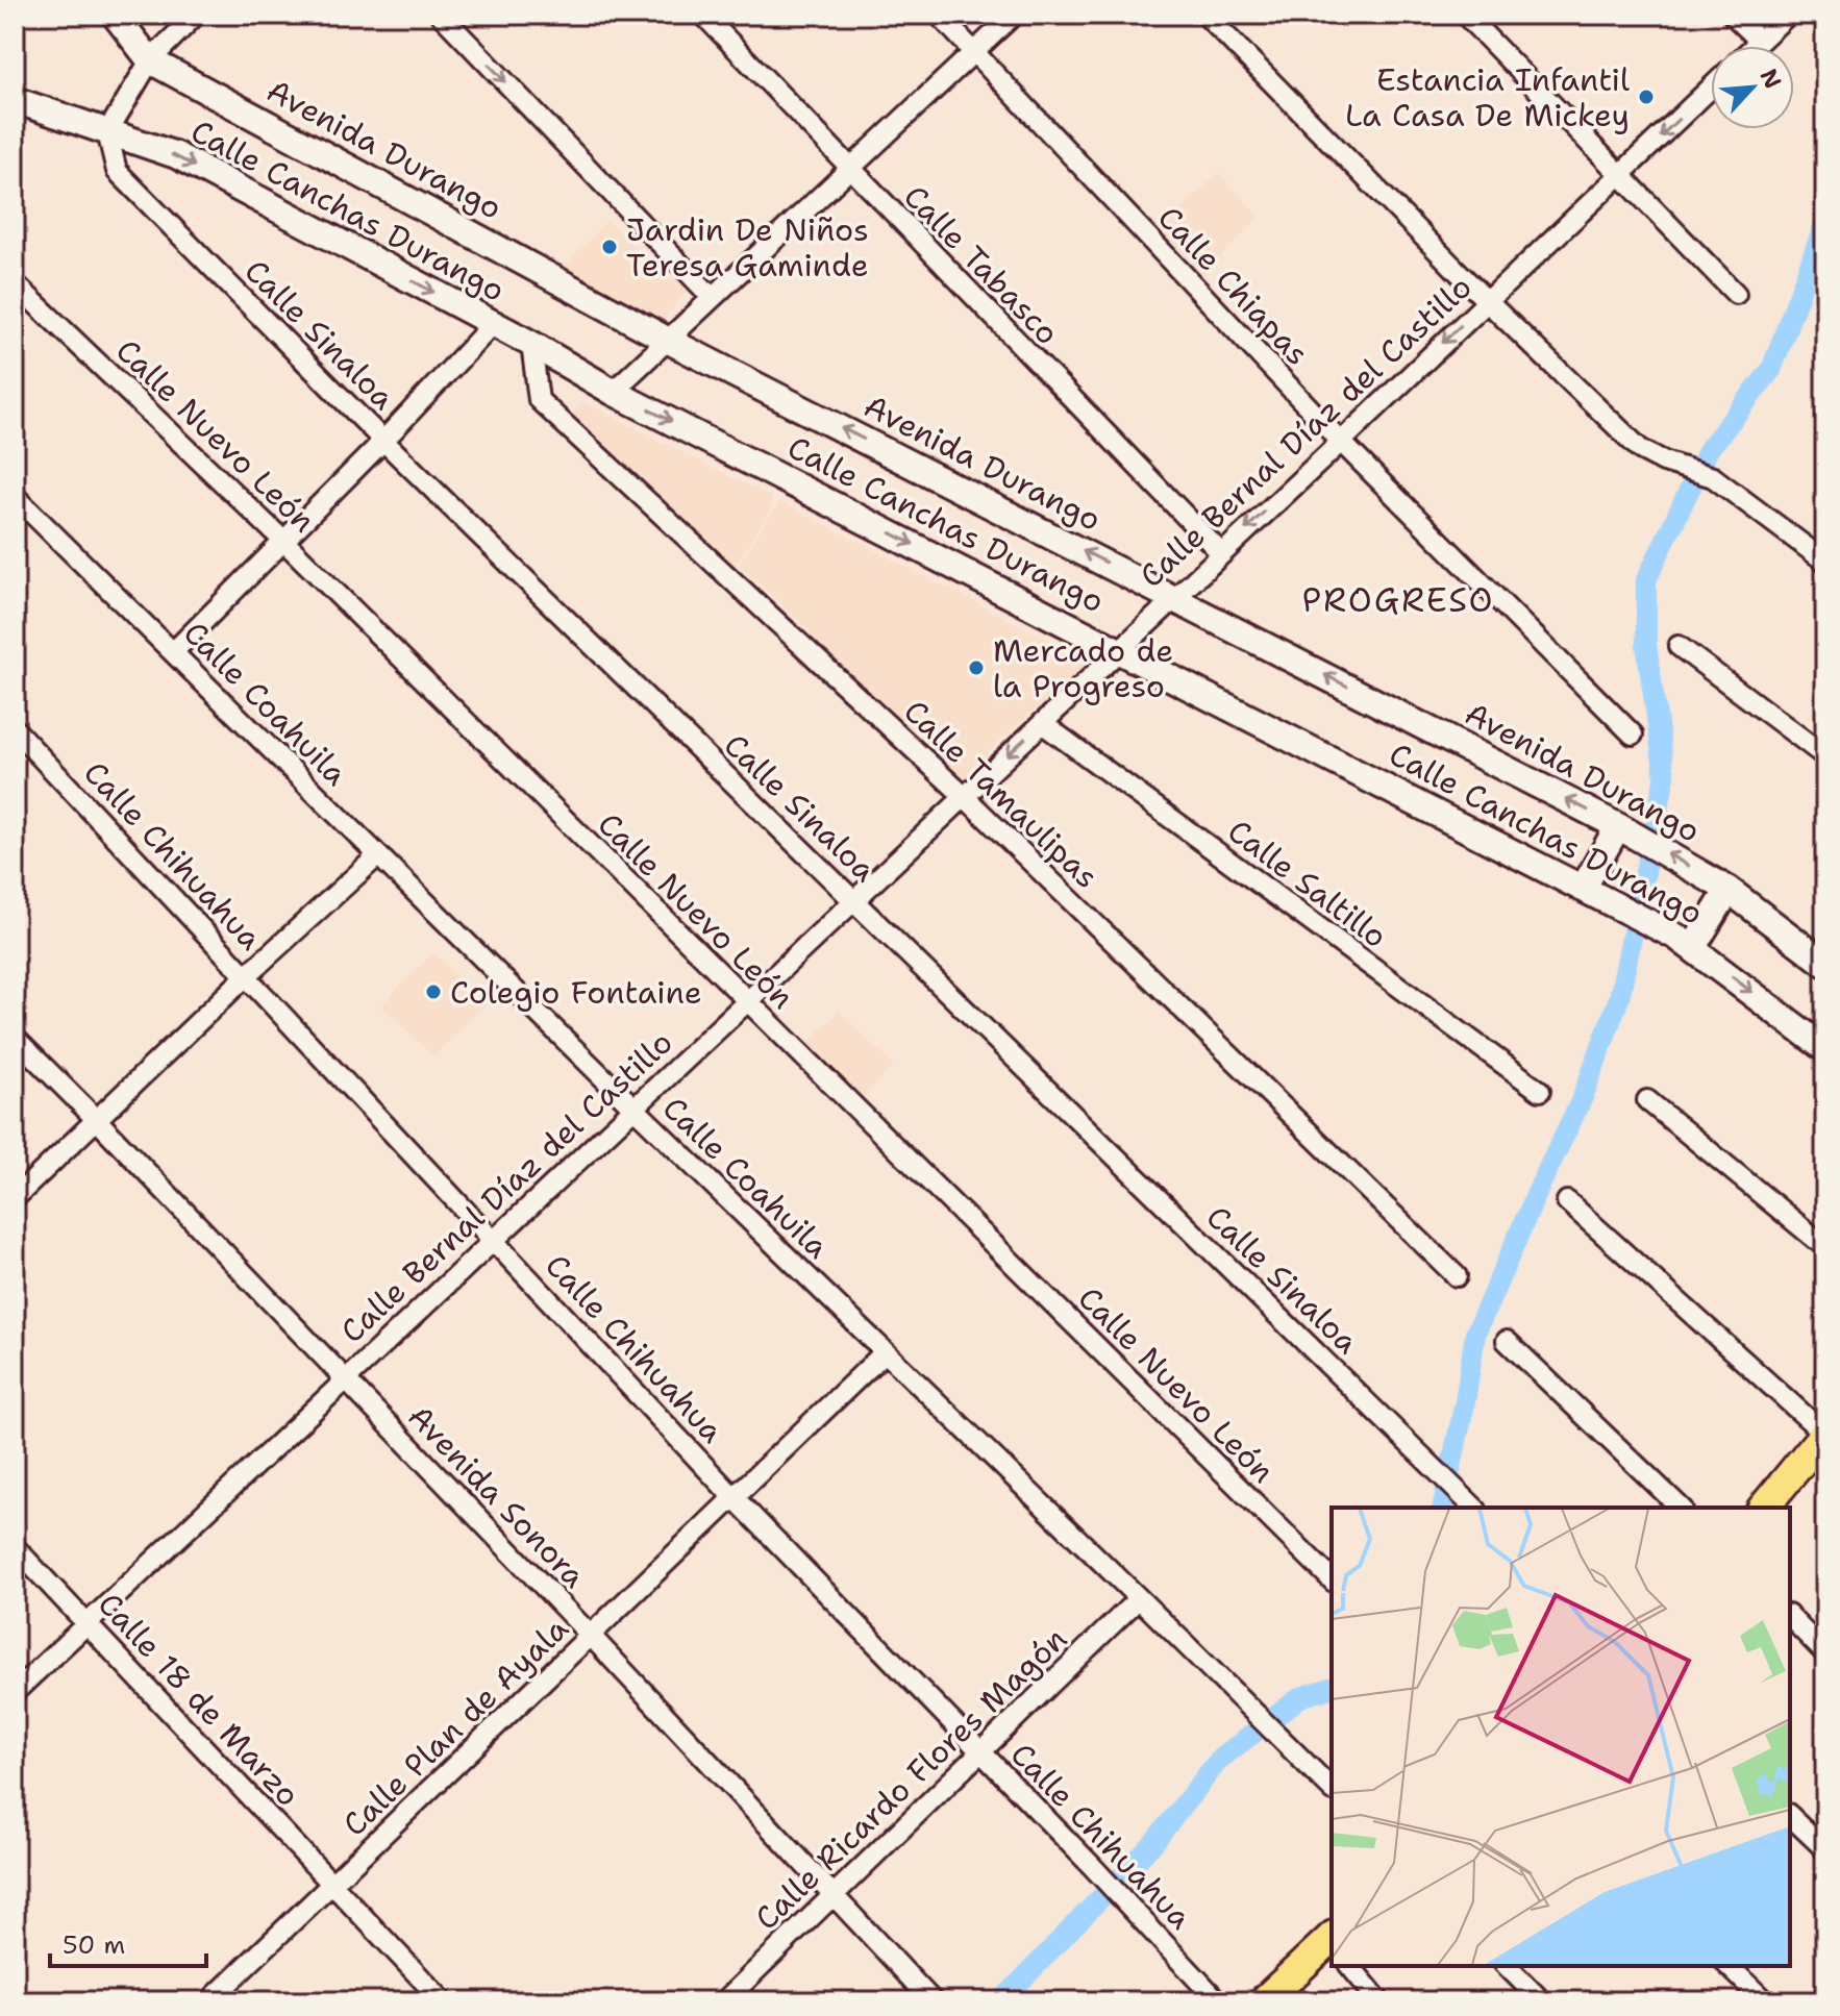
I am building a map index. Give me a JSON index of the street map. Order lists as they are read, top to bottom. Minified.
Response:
{"streets":{"main road":["Avenida Durango","Calle Canchas Durango"],"street":["Calle Tabasco","Calle Chiapas","Calle Sinaloa","Calle Bernal Díaz del Castillo","Calle Nuevo León","Calle Coahuila","Calle Tamaulipas","Calle Chihuahua","Calle Saltillo","Avenida Sonora","Calle 18 de Marzo","Calle Plan de Ayala","Calle Ricardo Flores Magón"]},"crossings":[["Avenida Durango","Calle Bernal Díaz del Castillo"],["Calle Canchas Durango","Calle Sinaloa"],["Calle Canchas Durango","Calle Bernal Díaz del Castillo"],["Calle Canchas Durango","Calle Tamaulipas"],["Calle Tabasco","Calle Bernal Díaz del Castillo"],["Calle Chiapas","Calle Bernal Díaz del Castillo"],["Calle Sinaloa","Calle Bernal Díaz del Castillo"],["Calle Bernal Díaz del Castillo","Calle Nuevo León"],["Calle Bernal Díaz del Castillo","Calle Coahuila"],["Calle Bernal Díaz del Castillo","Calle Tamaulipas"],["Calle Bernal Díaz del Castillo","Calle Chihuahua"],["Calle Bernal Díaz del Castillo","Calle Saltillo"],["Calle Bernal Díaz del Castillo","Avenida Sonora"],["Calle Bernal Díaz del Castillo","Calle 18 de Marzo"],["Calle Coahuila","Calle Plan de Ayala"],["Calle Coahuila","Calle Ricardo Flores Magón"],["Calle Chihuahua","Calle Plan de Ayala"],["Calle Chihuahua","Calle Ricardo Flores Magón"],["Avenida Sonora","Calle Plan de Ayala"],["Avenida Sonora","Calle Ricardo Flores Magón"],["Calle 18 de Marzo","Calle Plan de Ayala"]],"one_way":["Avenida Durango","Calle Canchas Durango"],"districts":["PROGRESO"],"places":["Estancia Infantil La Casa De Mickey","Jardin De Niños Teresa Gaminde","Mercado de la Progreso","Colegio Fontaine"],"scale_bar":"50 m","north":"top right"}
